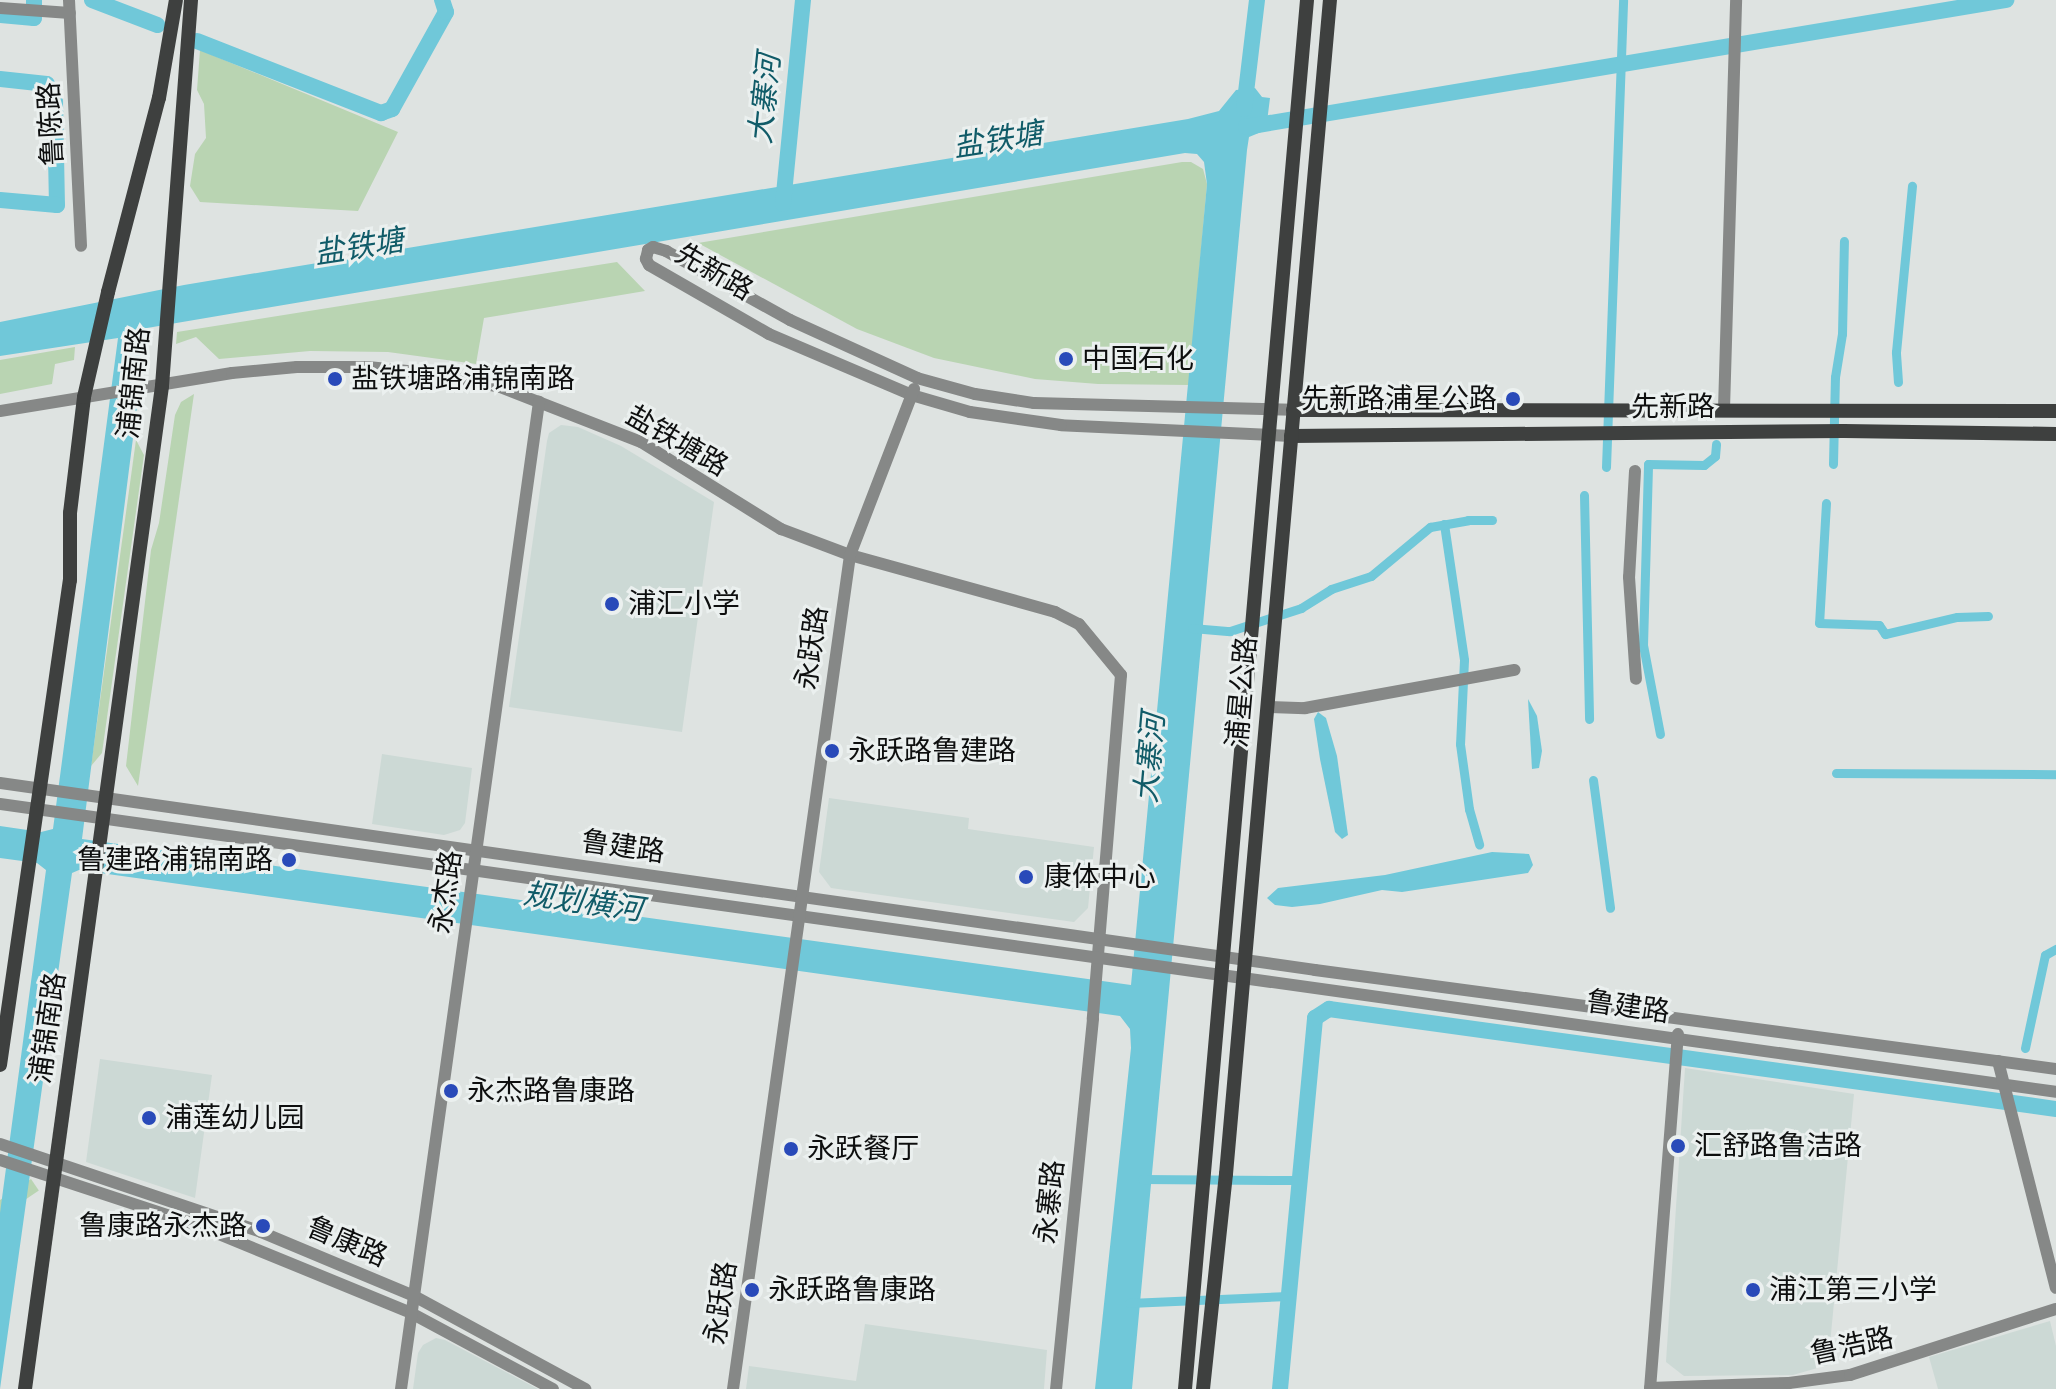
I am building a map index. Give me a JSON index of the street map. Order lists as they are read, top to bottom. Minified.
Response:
{"streets":{"main road":["先新路","浦锦南路","浦星公路"],"street":["鲁陈路","盐铁塘路","永跃路","鲁建路","永杰路","永寨路","鲁康路","鲁浩路"]},"crossings":[["先新路","永跃路"],["先新路","浦星公路"],["浦锦南路","盐铁塘路"],["浦锦南路","鲁建路"],["浦锦南路","鲁康路"],["盐铁塘路","永跃路"],["盐铁塘路","鲁建路"],["盐铁塘路","永杰路"],["永跃路","鲁建路"],["浦星公路","鲁建路"],["鲁建路","永杰路"],["鲁建路","永寨路"],["永杰路","鲁康路"]],"water":["大寨河","盐铁塘","规划横河"],"places":["中国石化","盐铁塘路浦锦南路","先新路浦星公路","浦汇小学","永跃路鲁建路","鲁建路浦锦南路","康体中心","永杰路鲁康路","浦莲幼儿园","汇舒路鲁洁路","永跃餐厅","鲁康路永杰路","永跃路鲁康路","浦江第三小学"]}
